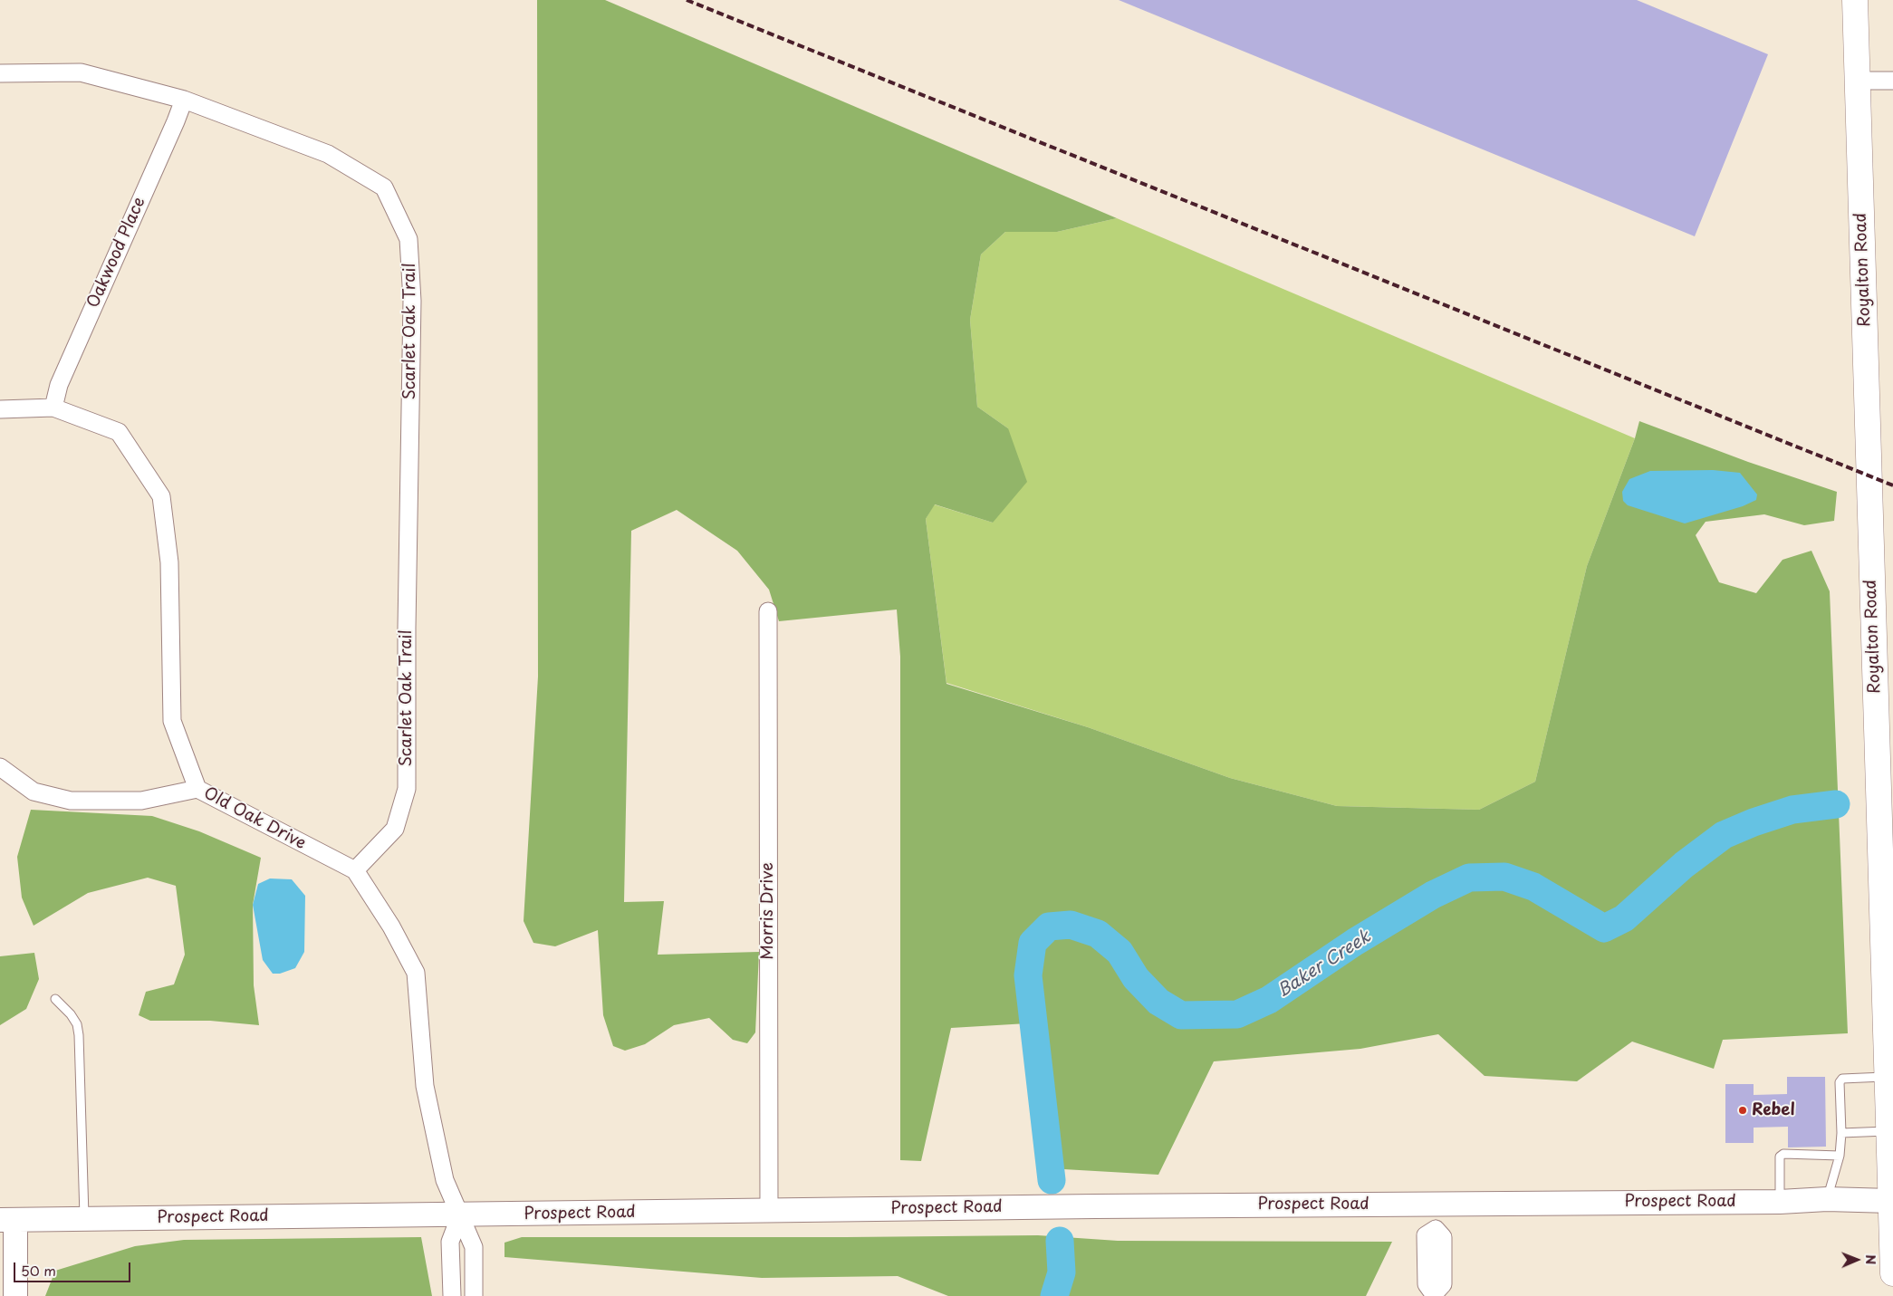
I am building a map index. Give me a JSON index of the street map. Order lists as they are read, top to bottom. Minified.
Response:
{"streets":{"main road":["Royalton Road"],"street":["Oakwood Place","Scarlet Oak Trail","Old Oak Drive","Morris Drive","Prospect Road"]},"crossings":[["Oakwood Place","Scarlet Oak Trail"],["Oakwood Place","Old Oak Drive"],["Royalton Road","Prospect Road"],["Scarlet Oak Trail","Old Oak Drive"],["Old Oak Drive","Prospect Road"],["Morris Drive","Prospect Road"]],"water":["Baker Creek"],"places":["Rebel"],"scale_bar":"50 m","north":"right"}
